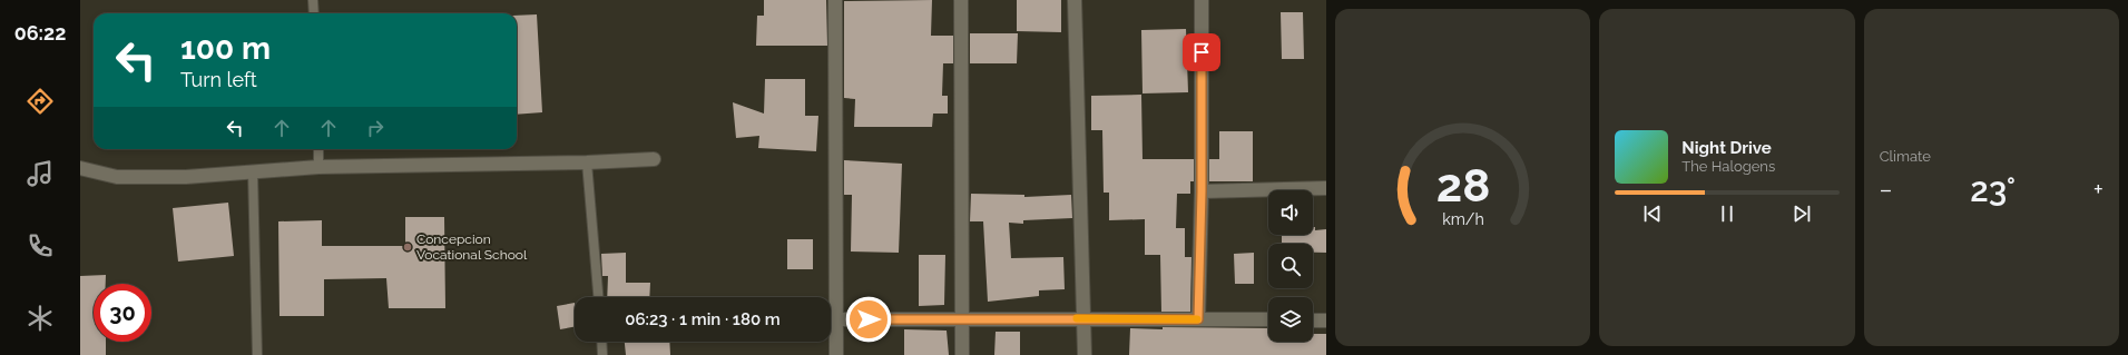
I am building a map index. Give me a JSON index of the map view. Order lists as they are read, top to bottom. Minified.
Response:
{"places":["Concepcion Vocational School"],"page":{"tabs":"06:22","tile":"Climate","turn":["100 m","Turn left"],"song":["Night Drive","The Halogens"],"heat":["−","23°","+"],"limit":"30","trip":"06:23 · 1 min · 180 m","gauge":["28","km/h"]}}
